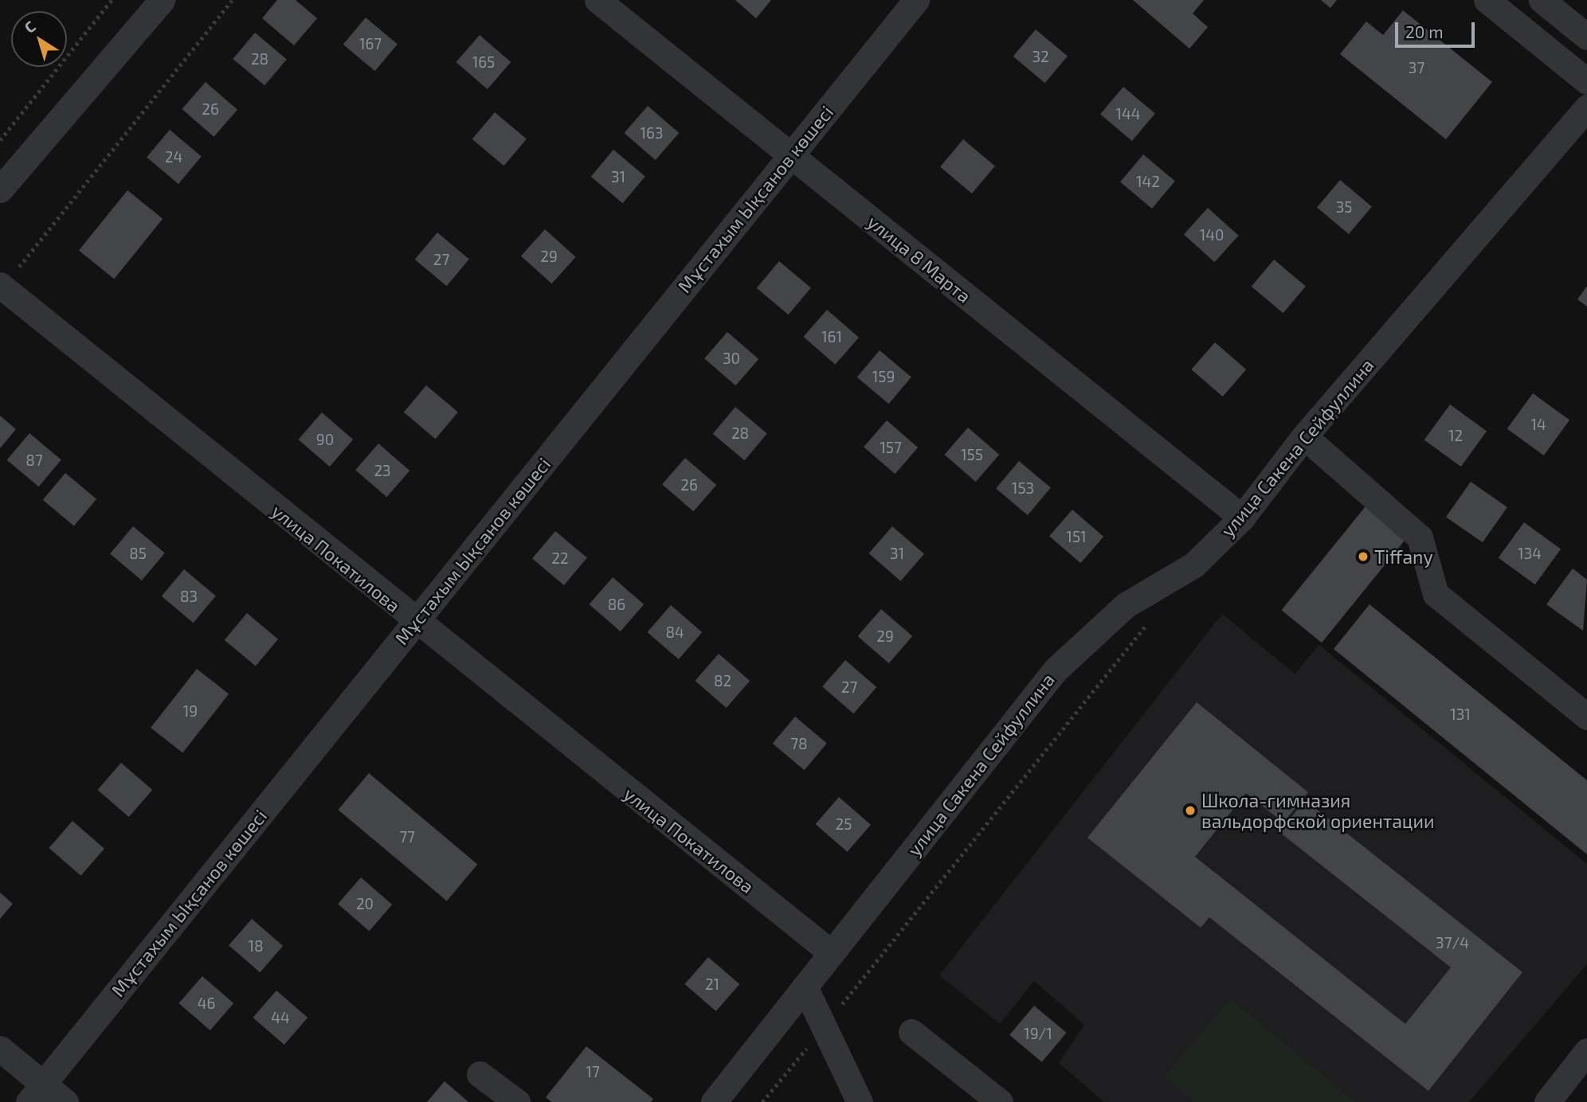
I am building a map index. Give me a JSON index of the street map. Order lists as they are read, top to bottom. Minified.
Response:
{"streets":{"street":["Мұстахым Ықсанов көшесі","улица 8 Марта","улица Сакена Сейфуллина","улица Покатилова"]},"crossings":[["Мұстахым Ықсанов көшесі","улица 8 Марта"],["Мұстахым Ықсанов көшесі","улица Покатилова"],["улица 8 Марта","улица Сакена Сейфуллина"],["улица Сакена Сейфуллина","улица Покатилова"]],"places":["Tiffany","Школа-гимназия вальдорфской ориентации"],"house_numbers":["167","32","28","165","37","26","144","163","24","31","142","35","140","29","27","161","30","159","14","28","12","90","157","155","87","23","26","153","151","85","31","134","22","83","86","84","29","82","27","19","131","78","25","77","20","37/4","18","21","46","44","19/1","17"],"scale_bar":"20 m","north":"top left"}
